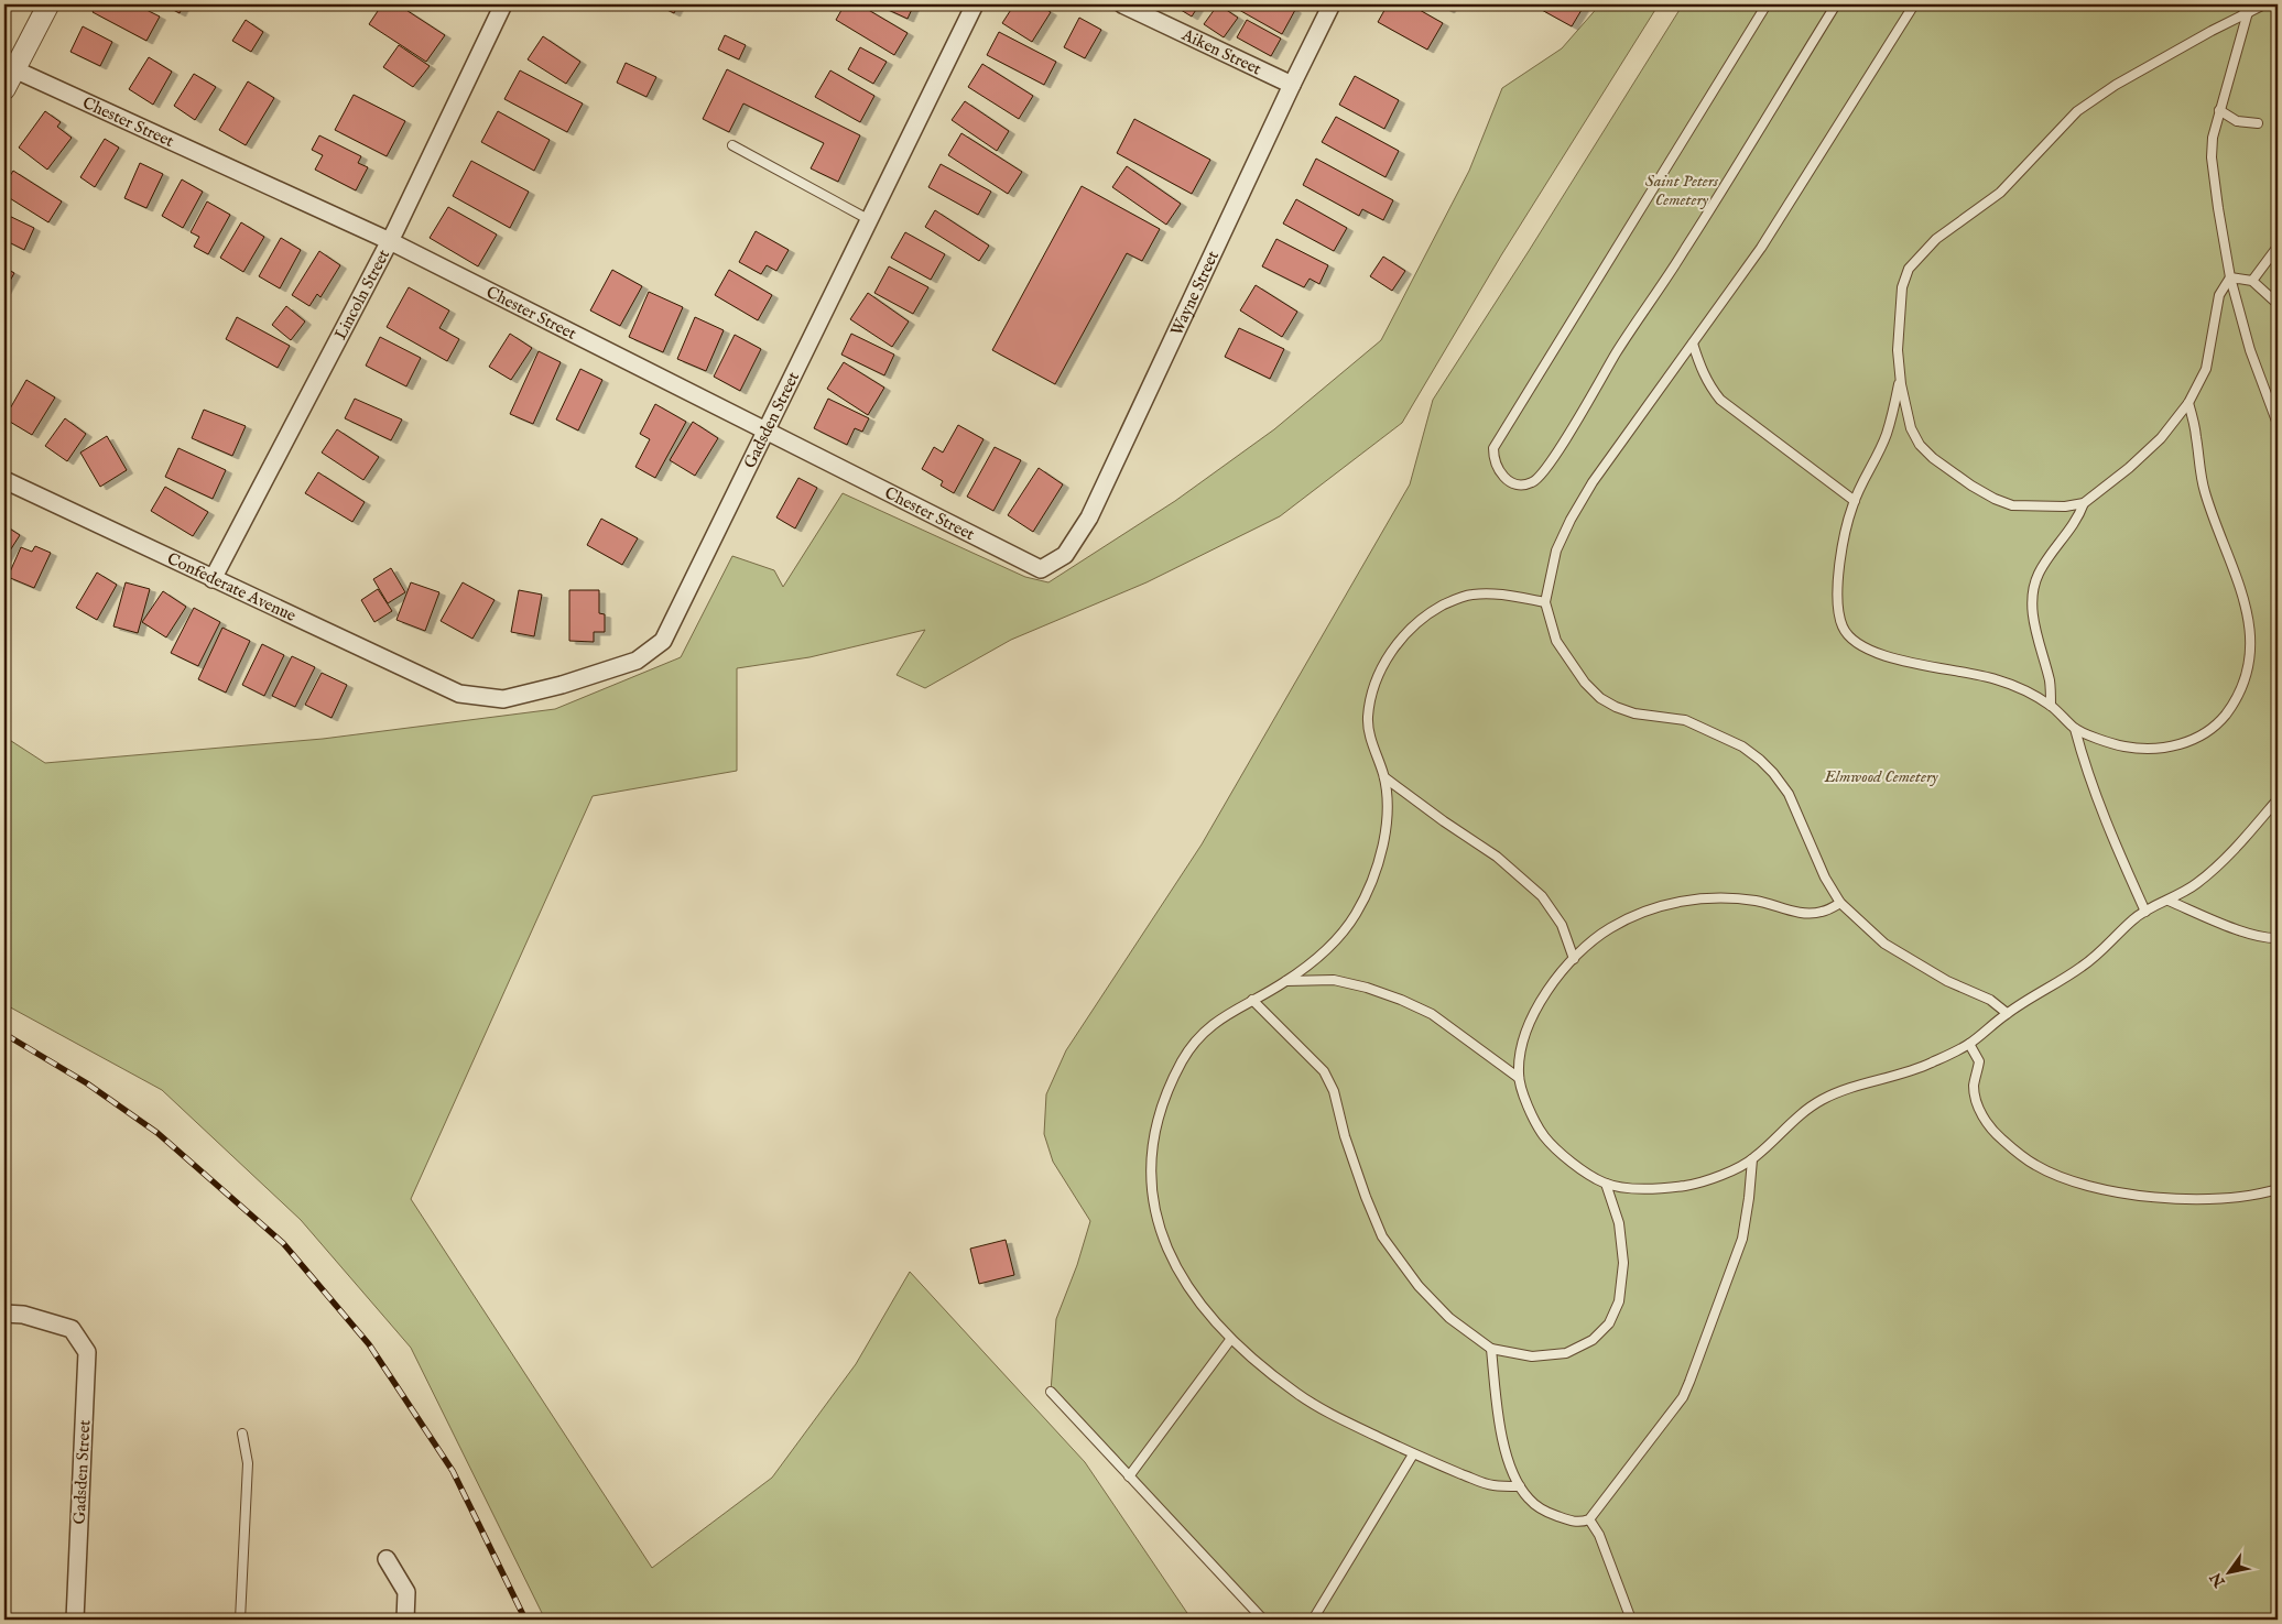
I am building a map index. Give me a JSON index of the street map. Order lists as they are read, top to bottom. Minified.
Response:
{"streets":{"street":["Aiken Street","Chester Street","Lincoln Street","Wayne Street","Gadsden Street","Confederate Avenue"]},"crossings":[["Aiken Street","Wayne Street"],["Chester Street","Lincoln Street"],["Chester Street","Wayne Street"],["Chester Street","Gadsden Street"],["Lincoln Street","Confederate Avenue"],["Gadsden Street","Confederate Avenue"]],"parks":["Saint Peters Cemetery","Elmwood Cemetery"],"north":"bottom left"}
